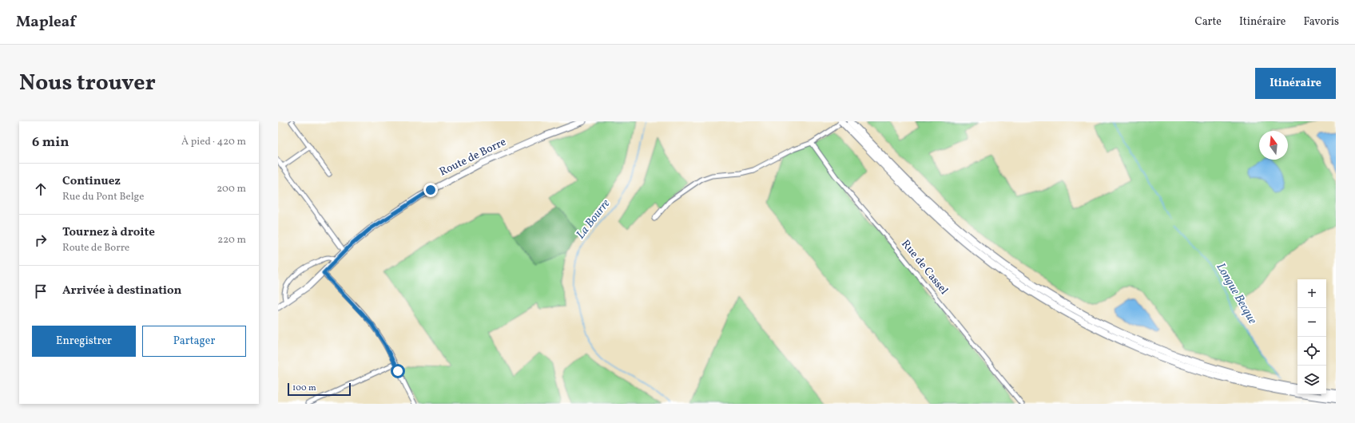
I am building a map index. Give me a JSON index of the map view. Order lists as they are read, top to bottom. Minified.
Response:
{"streets":{"main road":["Route de Borre"],"street":["Rue de Cassel"]},"water":["La Bourre","Longue Becque"],"scale_bar":"100 m","north":"top","page":{"header":"Mapleaf","nav":["Carte","Itinéraire","Favoris"],"title":"Nous trouver","buttons":["Itinéraire",["Enregistrer","Partager"]],"heading":["6 min","À pied · 420 m"],"list":[["Continuez","Rue du Pont Belge","200 m"],["Tournez à droite","Route de Borre","220 m"],"Arrivée à destination"],"map_buttons":["+","−"],"scale":"100 m"}}
